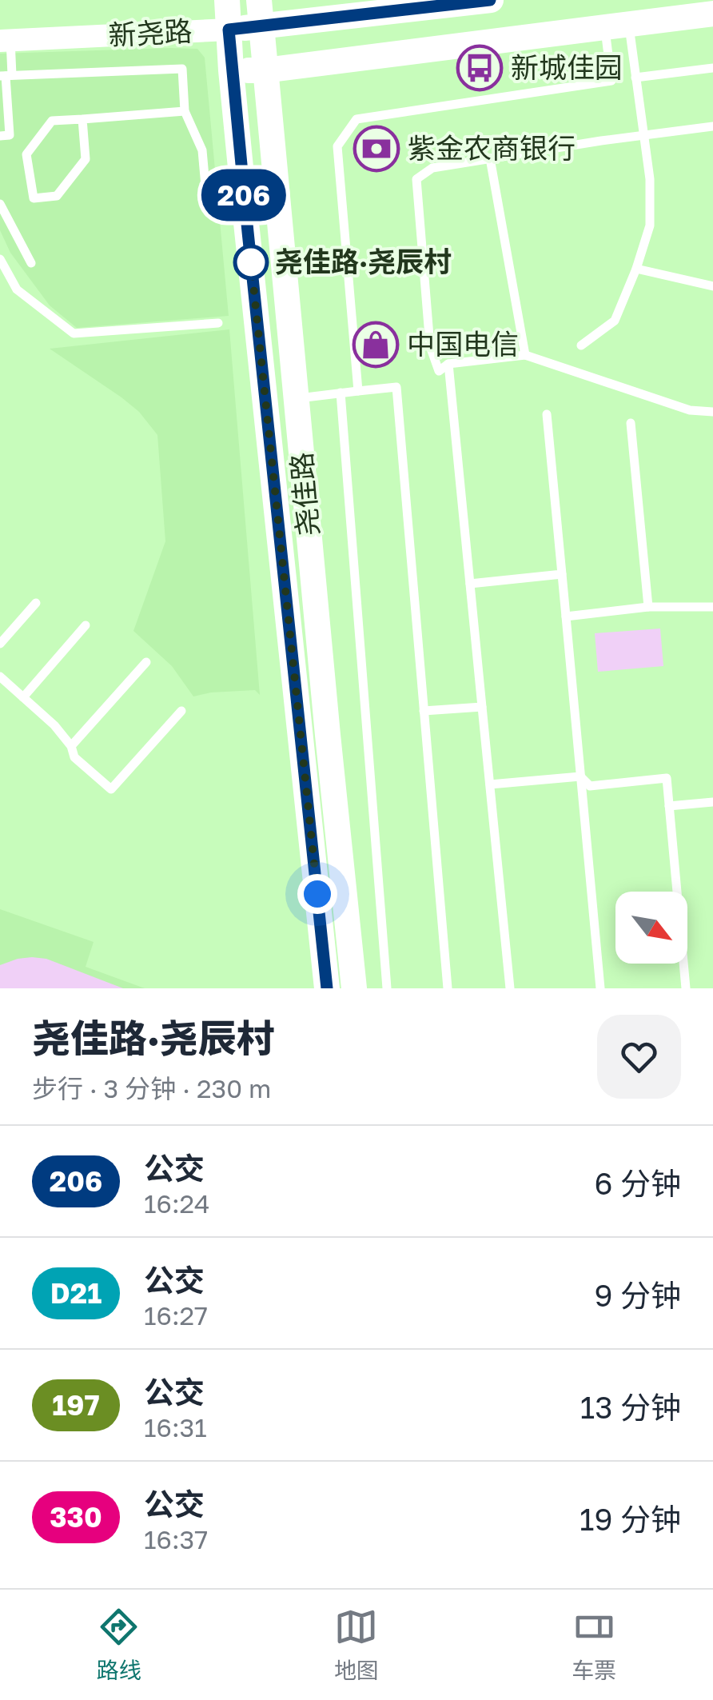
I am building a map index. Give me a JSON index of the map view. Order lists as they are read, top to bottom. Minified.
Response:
{"streets":{"main road":["新尧路","尧佳路"]},"crossings":[["新尧路","尧佳路"]],"places":{"bus stop":["新城佳园"],"bank":["紫金农商银行"],"other":["尧佳路·尧辰村"],"shop":["中国电信"]},"lines":["bus line 206"],"north":"bottom right","page":{"on_map":"206","heading":["尧佳路·尧辰村","步行 · 3 分钟 · 230 m"],"list":[{"mark":"206","name":"公交","note":"16:24","value":"6 分钟"},{"mark":"D21","name":"公交","note":"16:27","value":"9 分钟"},{"mark":"197","name":"公交","note":"16:31","value":"13 分钟"},{"mark":"330","name":"公交","note":"16:37","value":"19 分钟"}],"tabs":["路线","地图","车票"]}}
